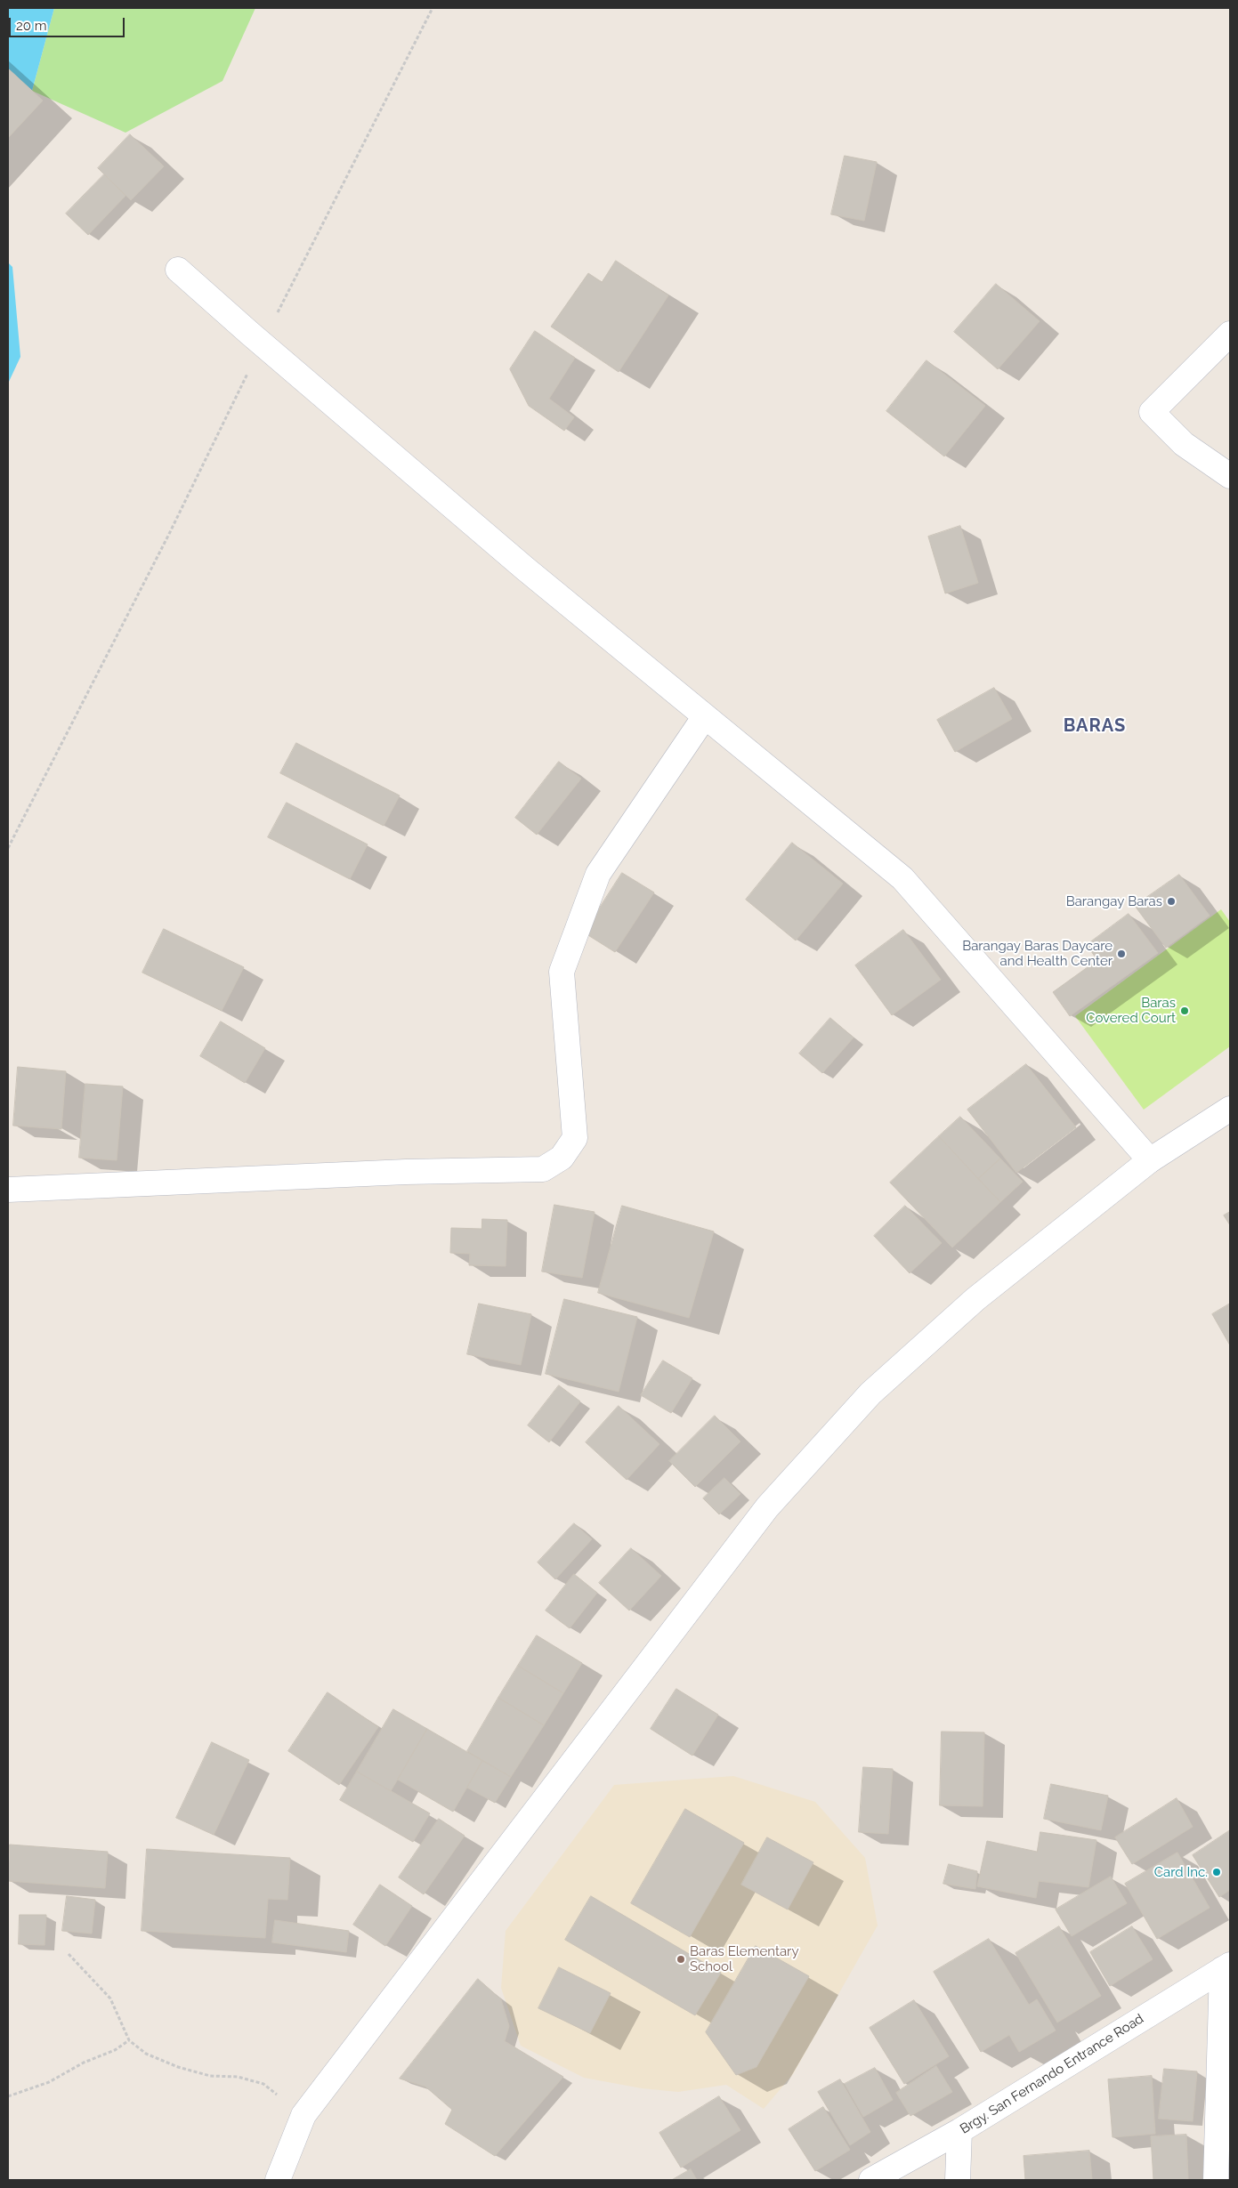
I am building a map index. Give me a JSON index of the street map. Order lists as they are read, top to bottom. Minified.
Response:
{"streets":{"street":["Brgy. San Fernando Entrance Road"]},"districts":["BARAS"],"places":["Barangay Baras","Barangay Baras Daycare and Health Center","Baras Covered Court","Card Inc.","Baras Elementary School"],"scale_bar":"20 m"}
